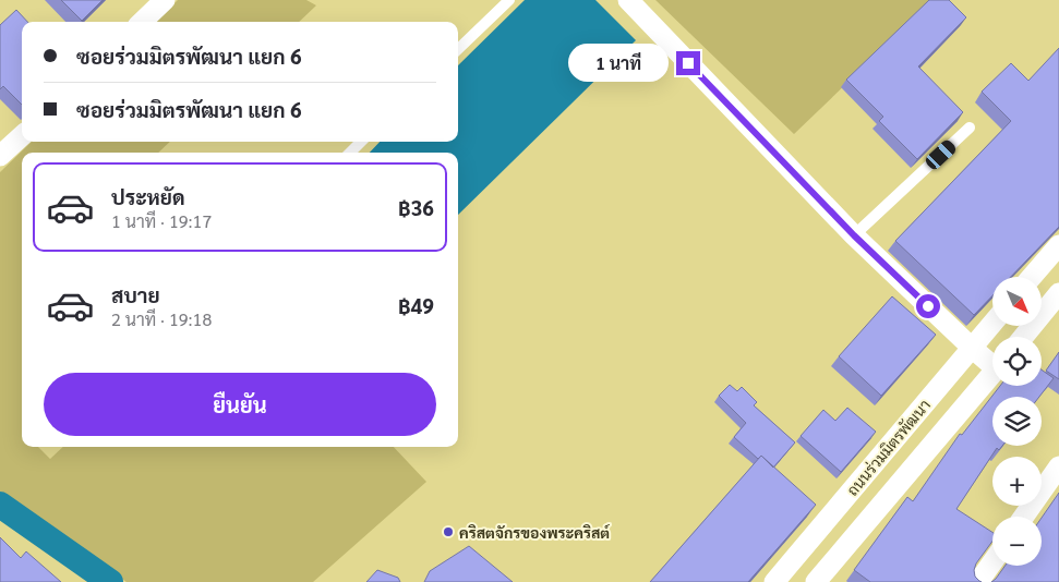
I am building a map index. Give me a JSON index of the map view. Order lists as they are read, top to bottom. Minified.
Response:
{"streets":{"street":["ถนนร่วมมิตรพัฒนา"]},"places":["คริสตจักรของพระคริสต์"],"north":"bottom right","page":{"banner":["ซอยร่วมมิตรพัฒนา แยก 6","ซอยร่วมมิตรพัฒนา แยก 6"],"bubble":"1 นาที","list":[{"name":"ประหยัด","note":"1 นาที · 19:17","value":"฿36"},{"name":"สบาย","note":"2 นาที · 19:18","value":"฿49"}],"map_buttons":["+","−"],"buttons":"ยืนยัน"}}
